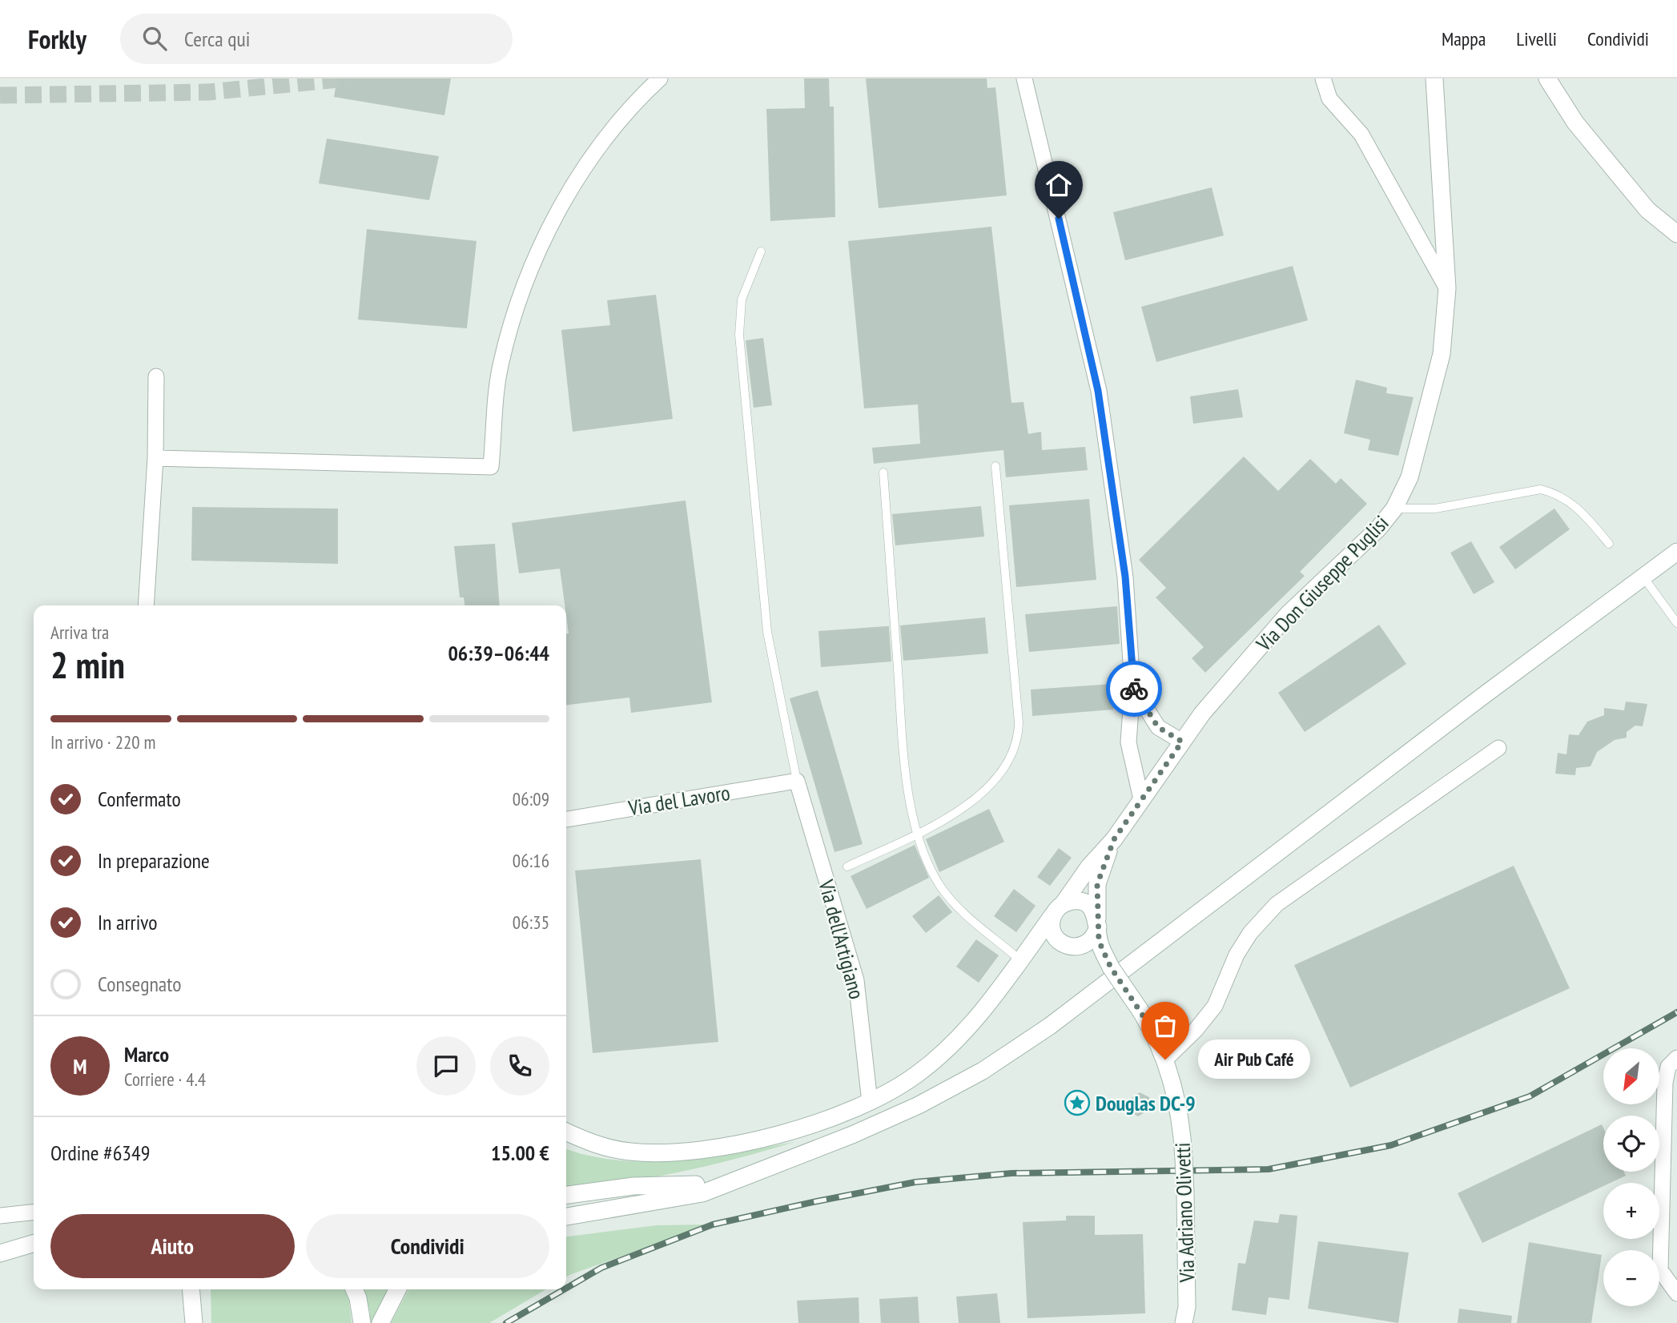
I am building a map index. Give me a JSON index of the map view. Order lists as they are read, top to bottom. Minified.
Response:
{"streets":{"main road":["Via Don Giuseppe Puglisi","Via Adriano Olivetti"],"street":["Via del Lavoro","Via dell'Artigiano"]},"crossings":[["Via Don Giuseppe Puglisi","Via Adriano Olivetti"],["Via del Lavoro","Via dell'Artigiano"]],"places":{"other":["Air Pub Café"],"place":["Douglas DC-9"]},"north":"bottom left","page":{"header":"Forkly","search":"Cerca qui","nav":["Mappa","Livelli","Condividi"],"heading":["2 min","Arriva tra","06:39–06:44"],"panel":["Marco","Corriere · 4.4","Ordine #6349","15.00 €"],"bar":"In arrivo · 220 m","list":[["Confermato","06:09"],["In preparazione","06:16"],["In arrivo","06:35"],"Consegnato"],"round":"M","bubble":"Air Pub Café","map_buttons":["+","−"],"buttons":["Aiuto","Condividi"]}}
